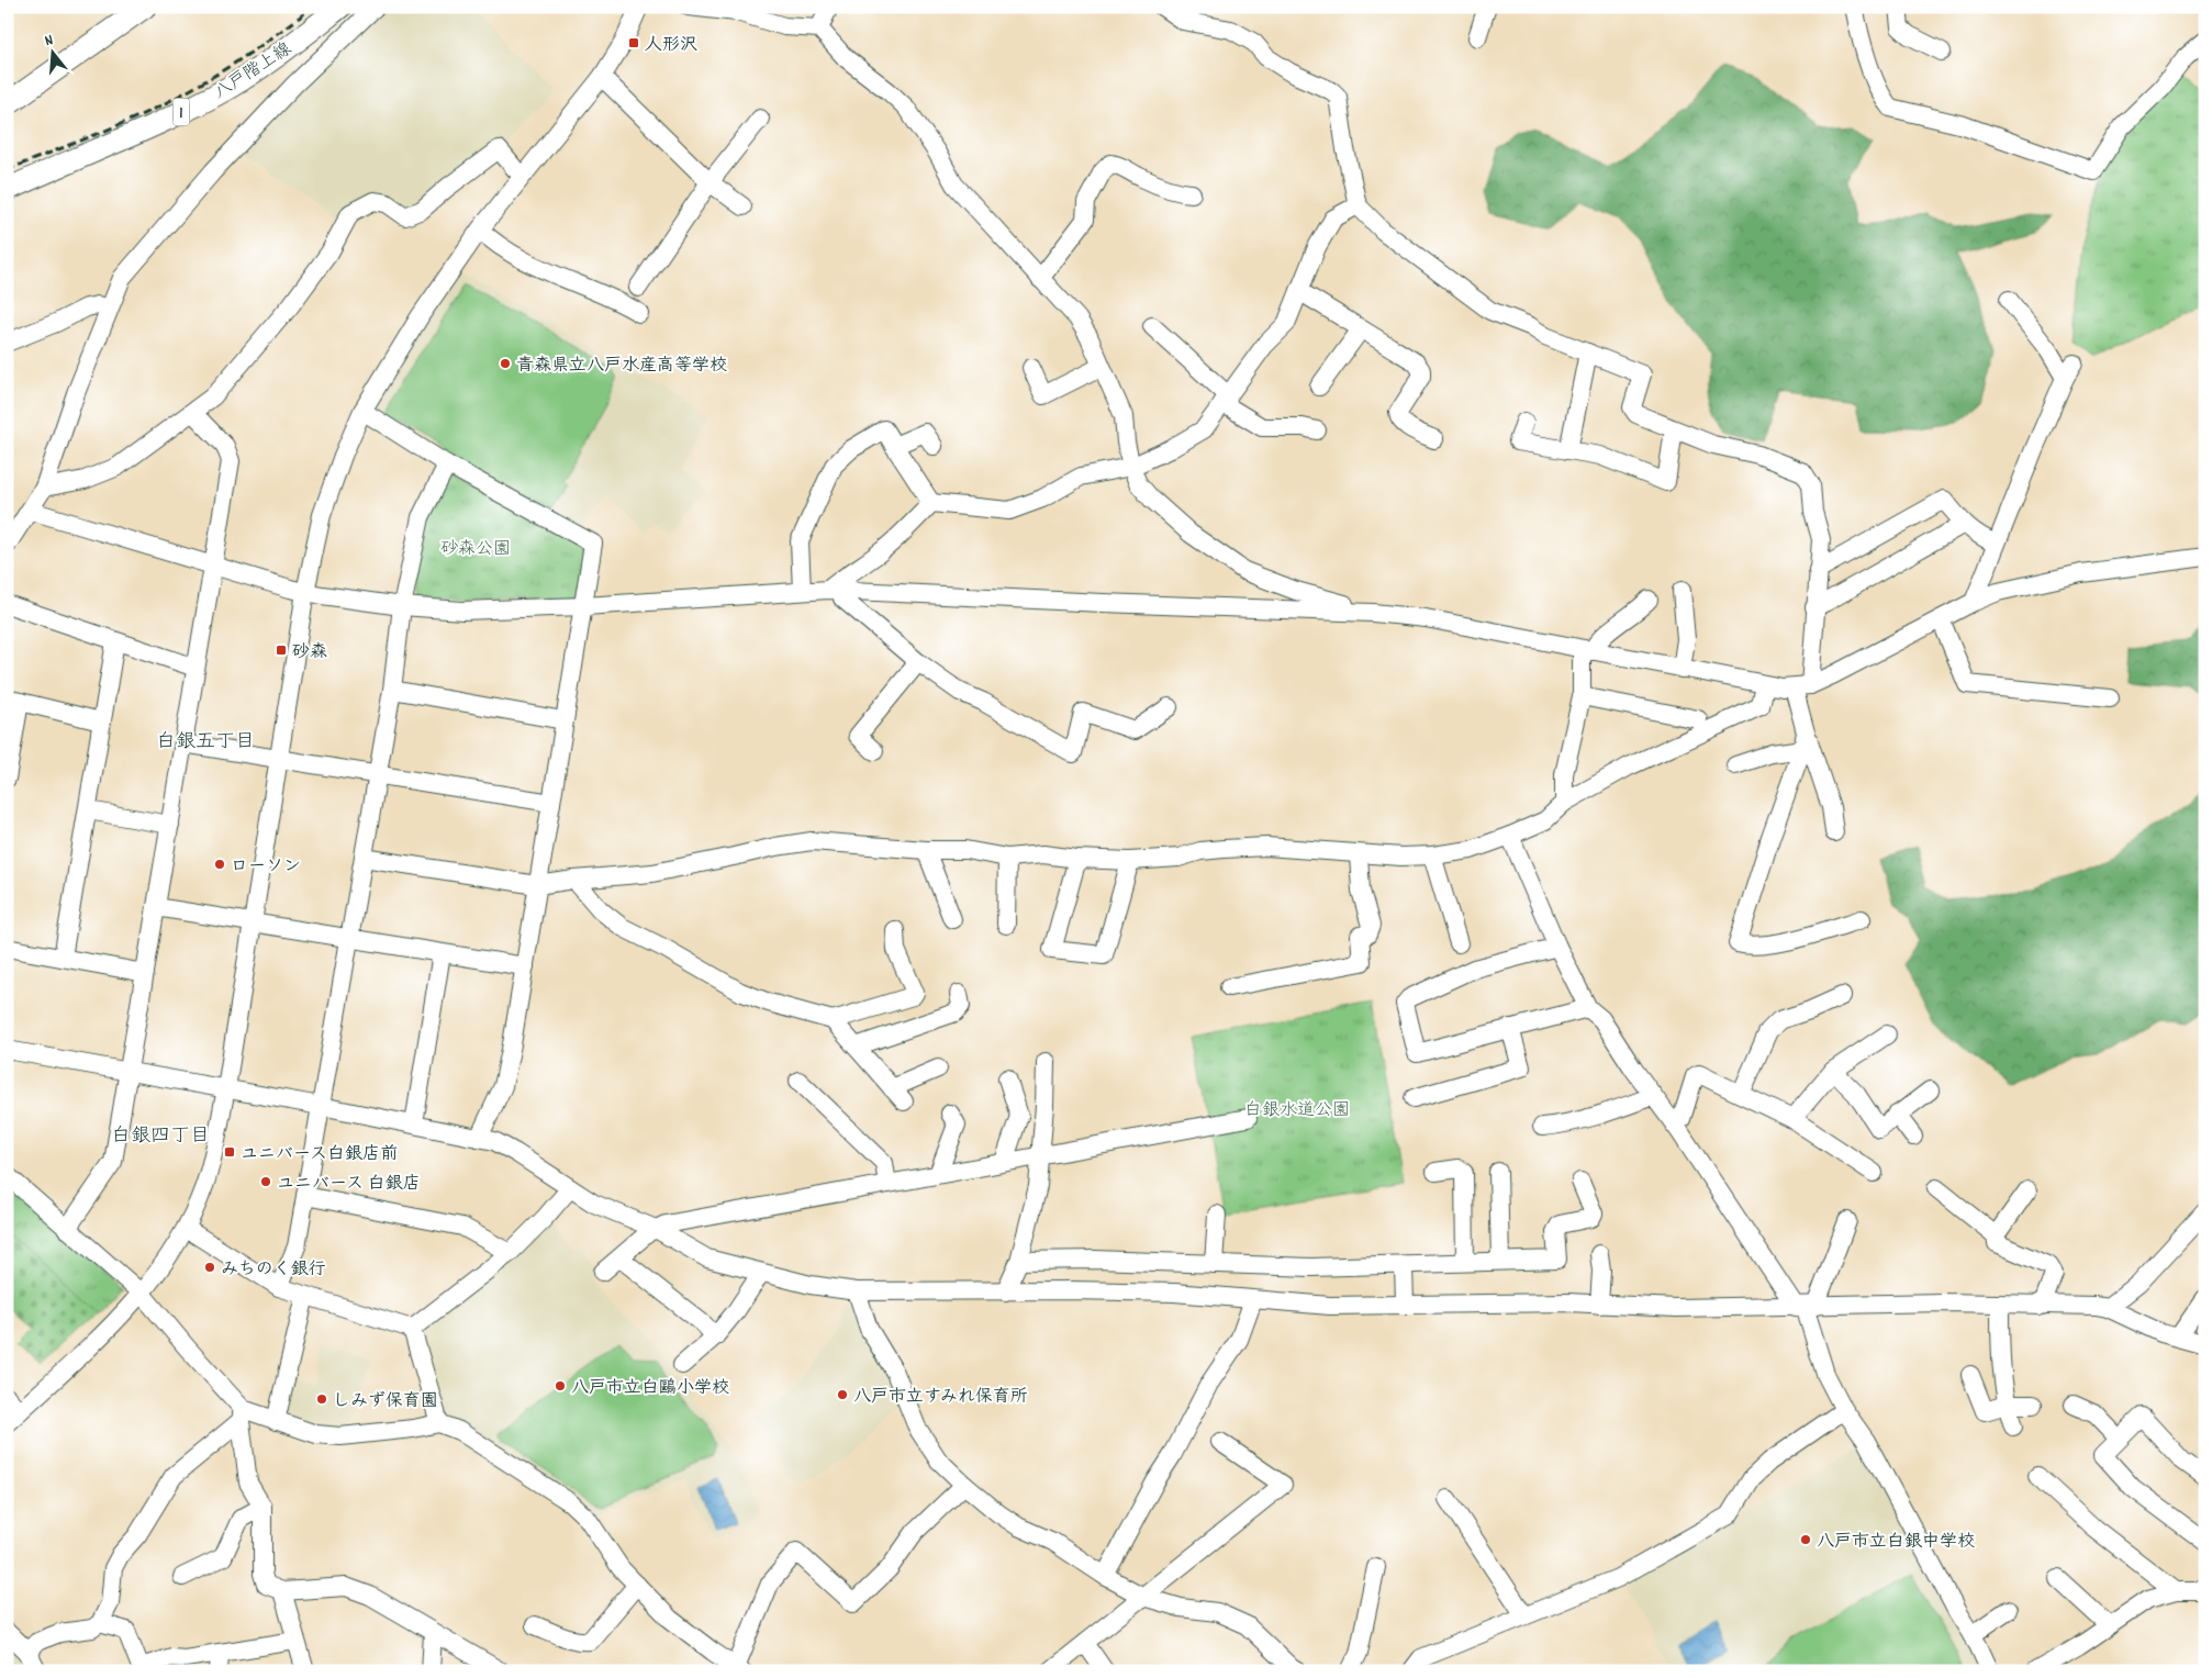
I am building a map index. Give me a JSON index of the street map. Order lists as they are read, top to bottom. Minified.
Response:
{"streets":{"main road":["八戸階上線","1"]},"districts":["白銀五丁目","白銀四丁目"],"parks":["砂森公園","白銀水道公園"],"places":{"transit":["人形沢","砂森","ユニバース白銀店前"],"other":["青森県立八戸水産高等学校","ローソン","ユニバース 白銀店","みちのく銀行","八戸市立白鷗小学校","八戸市立すみれ保育所","しみず保育園","八戸市立白銀中学校"]},"north":"top"}
